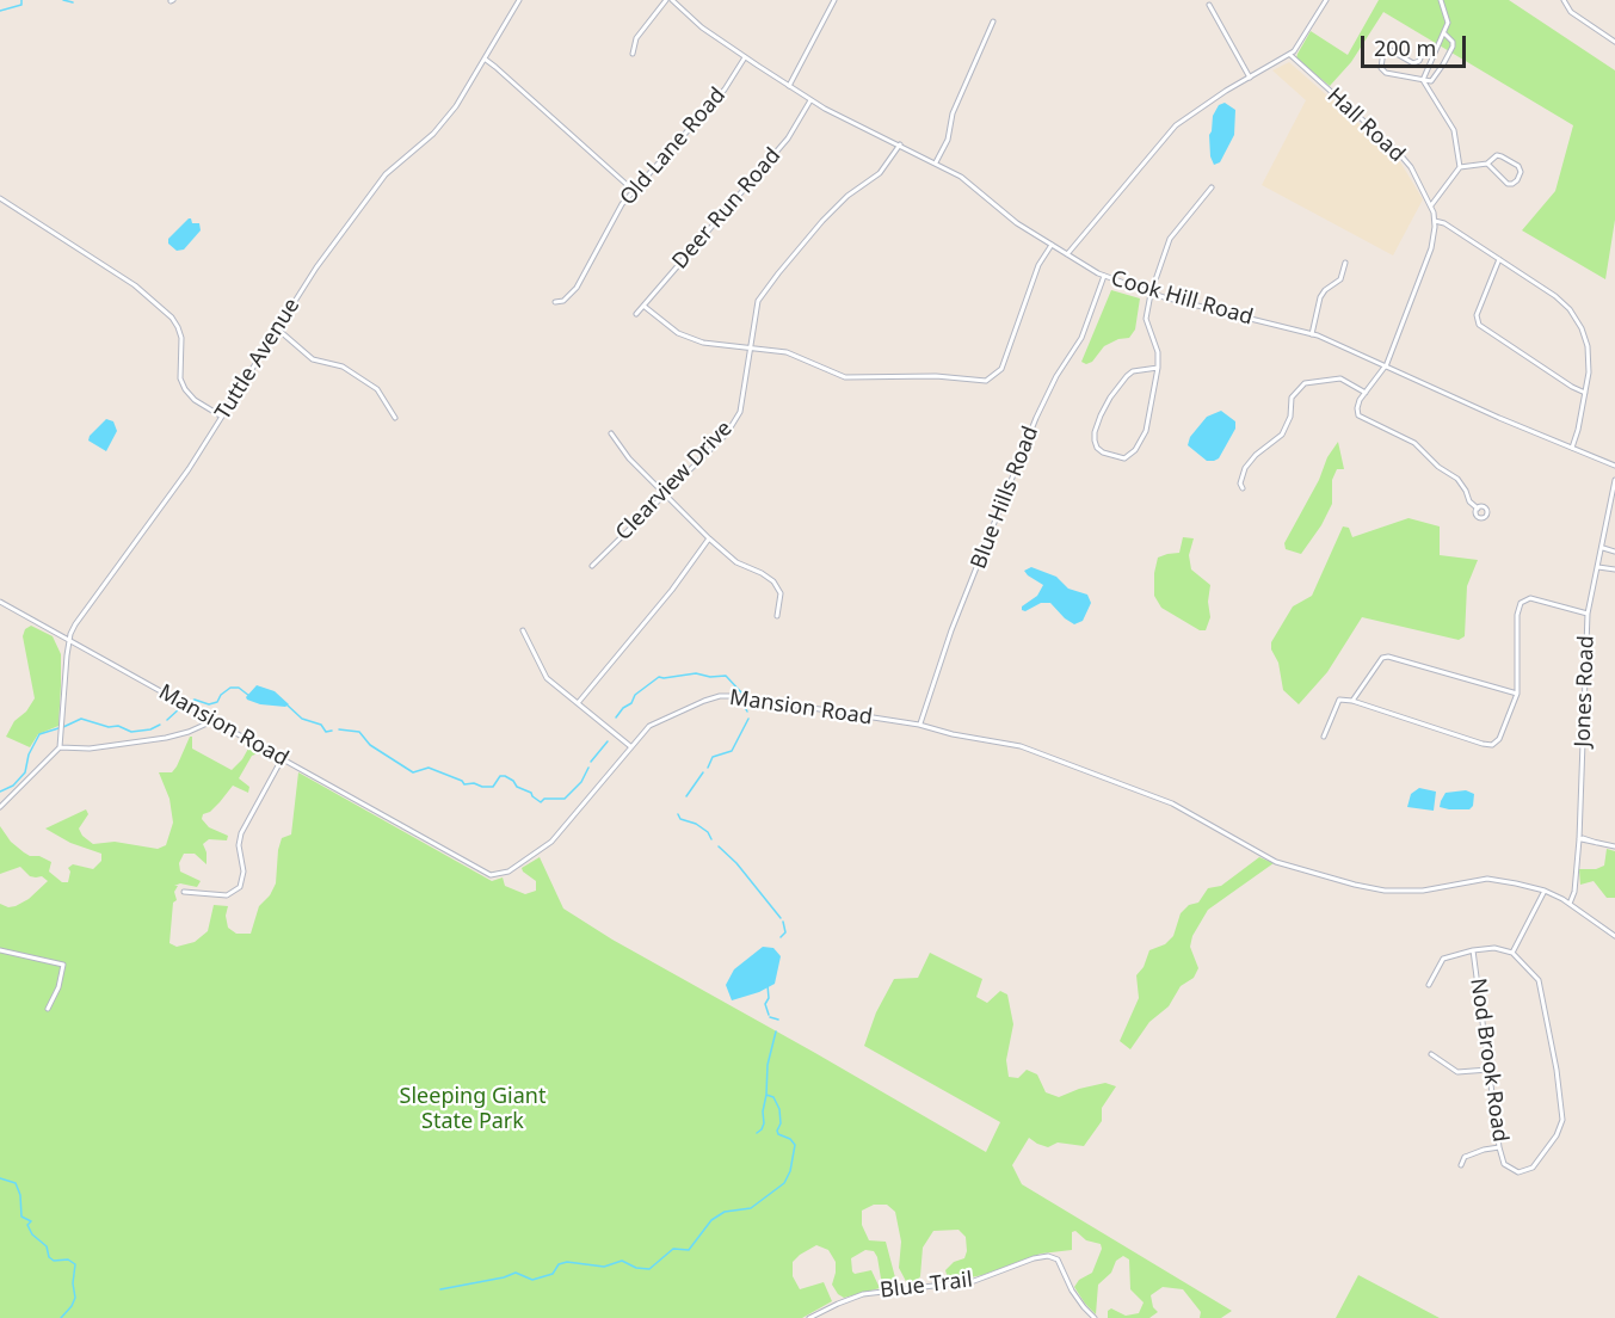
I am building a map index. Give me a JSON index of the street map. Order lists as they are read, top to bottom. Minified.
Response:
{"streets":{"street":["Hall Road","Old Lane Road","Deer Run Road","Cook Hill Road","Tuttle Avenue","Clearview Drive","Blue Hills Road","Jones Road","Mansion Road","Nod Brook Road","Blue Trail"]},"crossings":[["Hall Road","Cook Hill Road"],["Old Lane Road","Cook Hill Road"],["Deer Run Road","Cook Hill Road"],["Cook Hill Road","Clearview Drive"],["Cook Hill Road","Blue Hills Road"],["Tuttle Avenue","Mansion Road"],["Blue Hills Road","Mansion Road"],["Jones Road","Mansion Road"]],"parks":["Sleeping Giant State Park"],"scale_bar":"200 m"}
